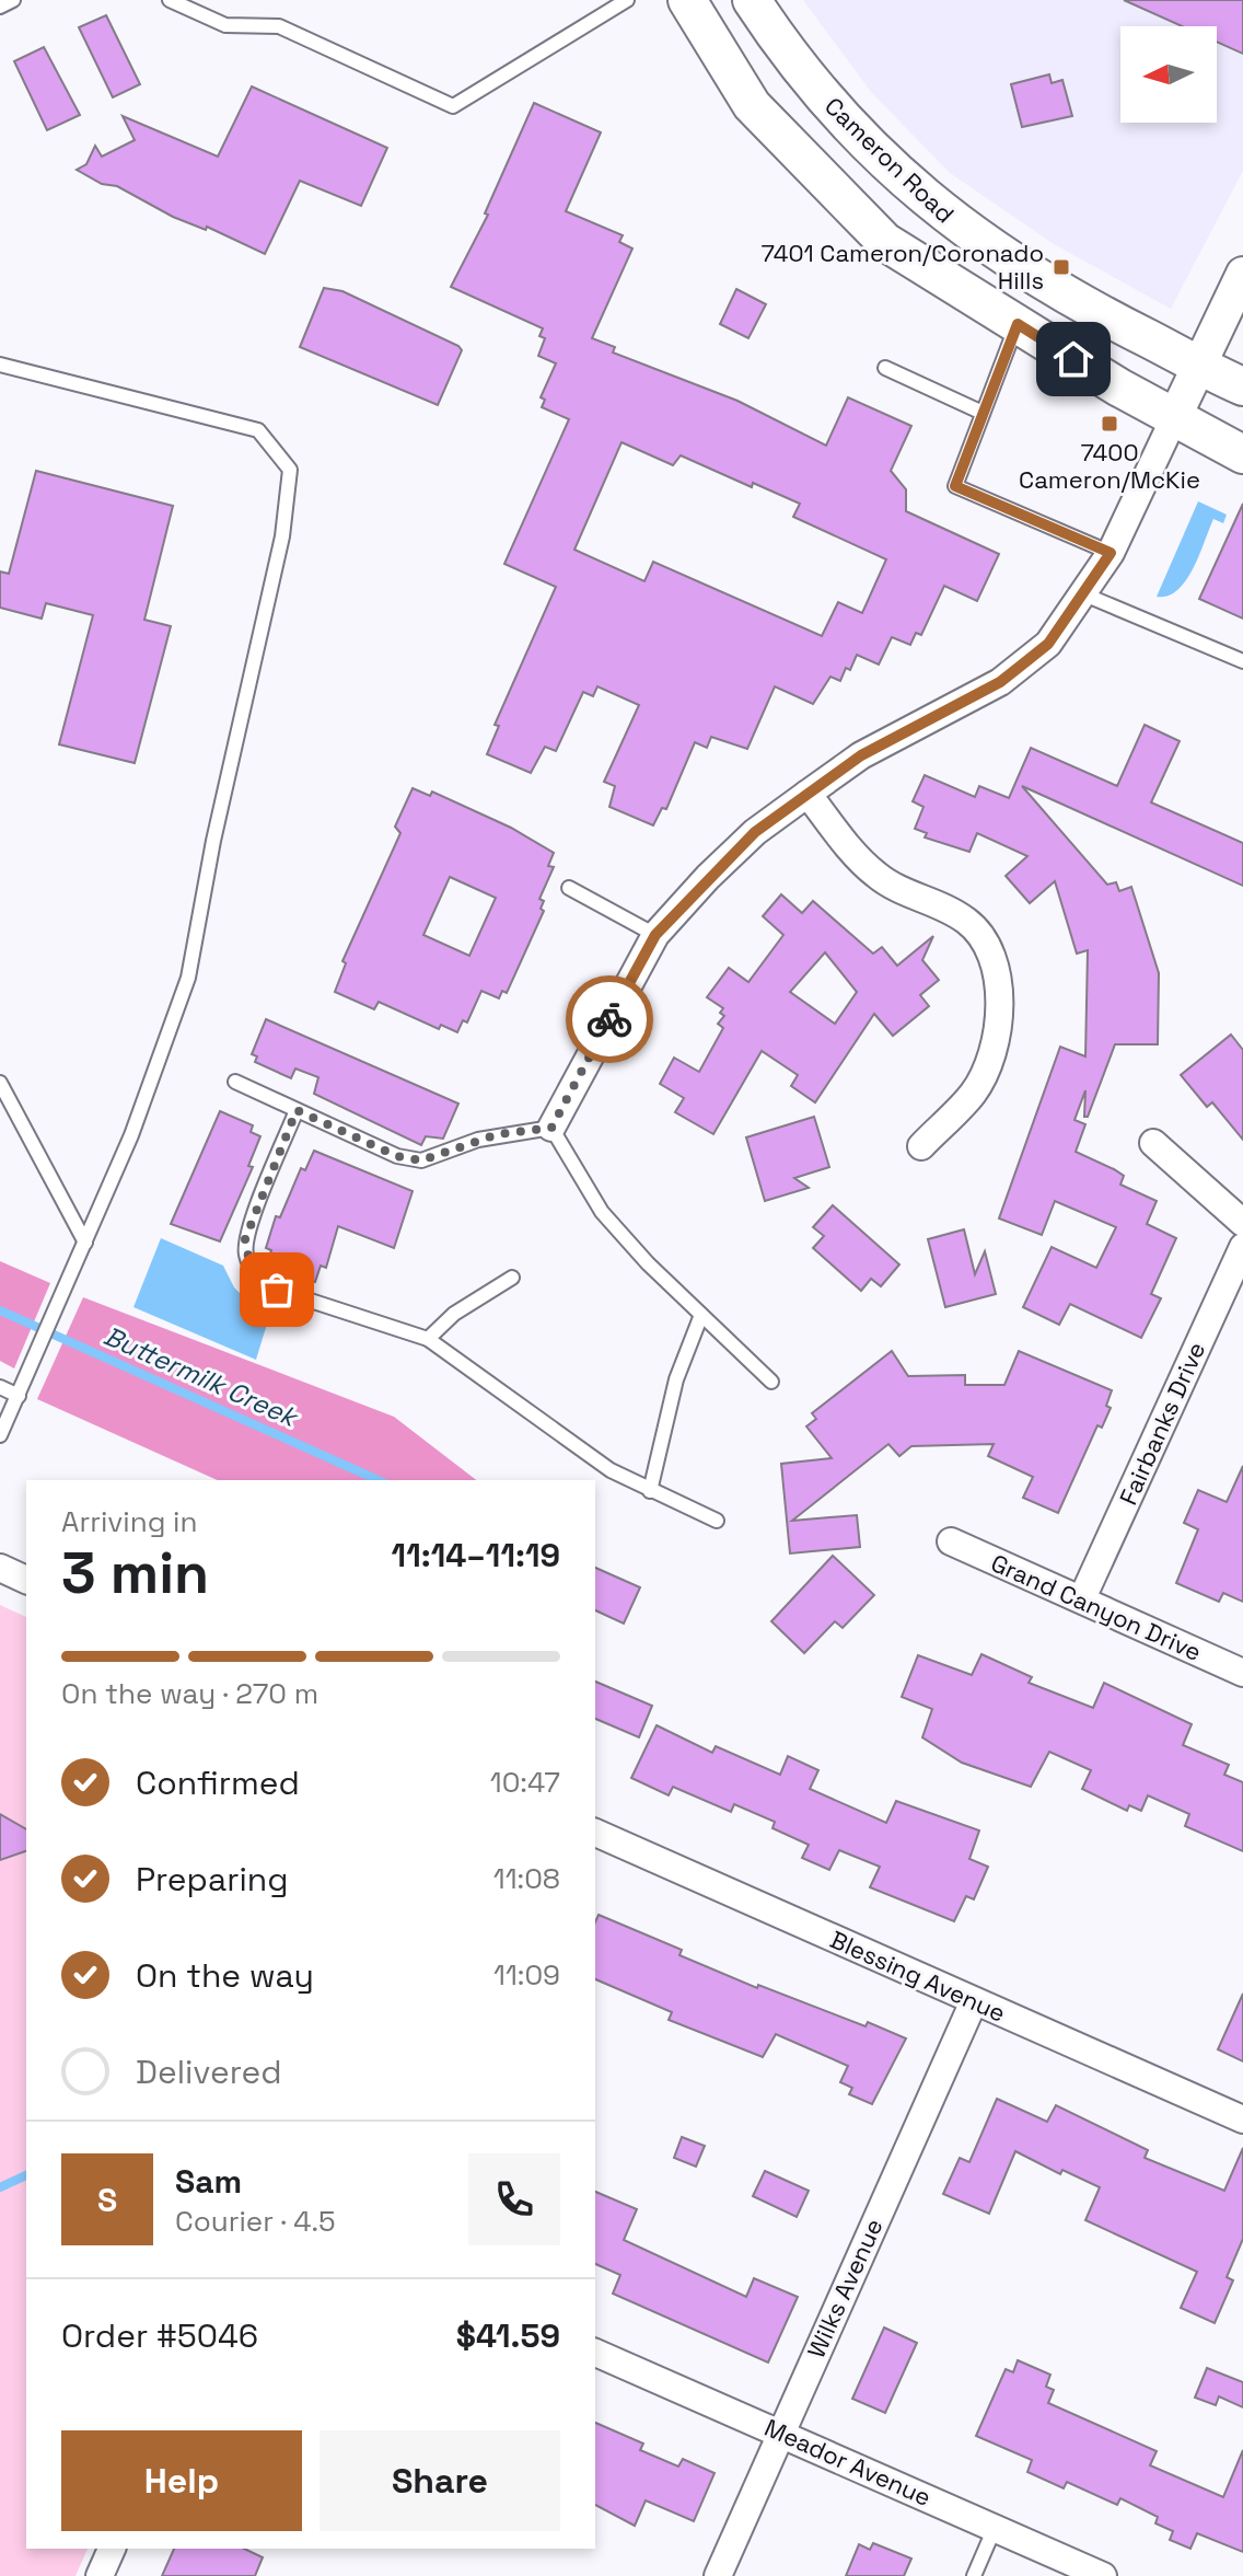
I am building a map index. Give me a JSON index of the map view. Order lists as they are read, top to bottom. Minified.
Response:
{"streets":{"main road":["Cameron Road"],"street":["Fairbanks Drive","Grand Canyon Drive","Blessing Avenue","Wilks Avenue","Meador Avenue"]},"crossings":[["Fairbanks Drive","Grand Canyon Drive"],["Blessing Avenue","Wilks Avenue"],["Wilks Avenue","Meador Avenue"]],"water":["Buttermilk Creek"],"places":{"transit":["7401 Cameron/Coronado Hills","7400 Cameron/McKie"]},"north":"left","page":{"heading":["3 min","Arriving in","11:14–11:19"],"panel":["Sam","Courier · 4.5","Order #5046","$41.59"],"bar":"On the way · 270 m","list":[["Confirmed","10:47"],["Preparing","11:08"],["On the way","11:09"],"Delivered"],"round":"S","buttons":["Help","Share"]}}
